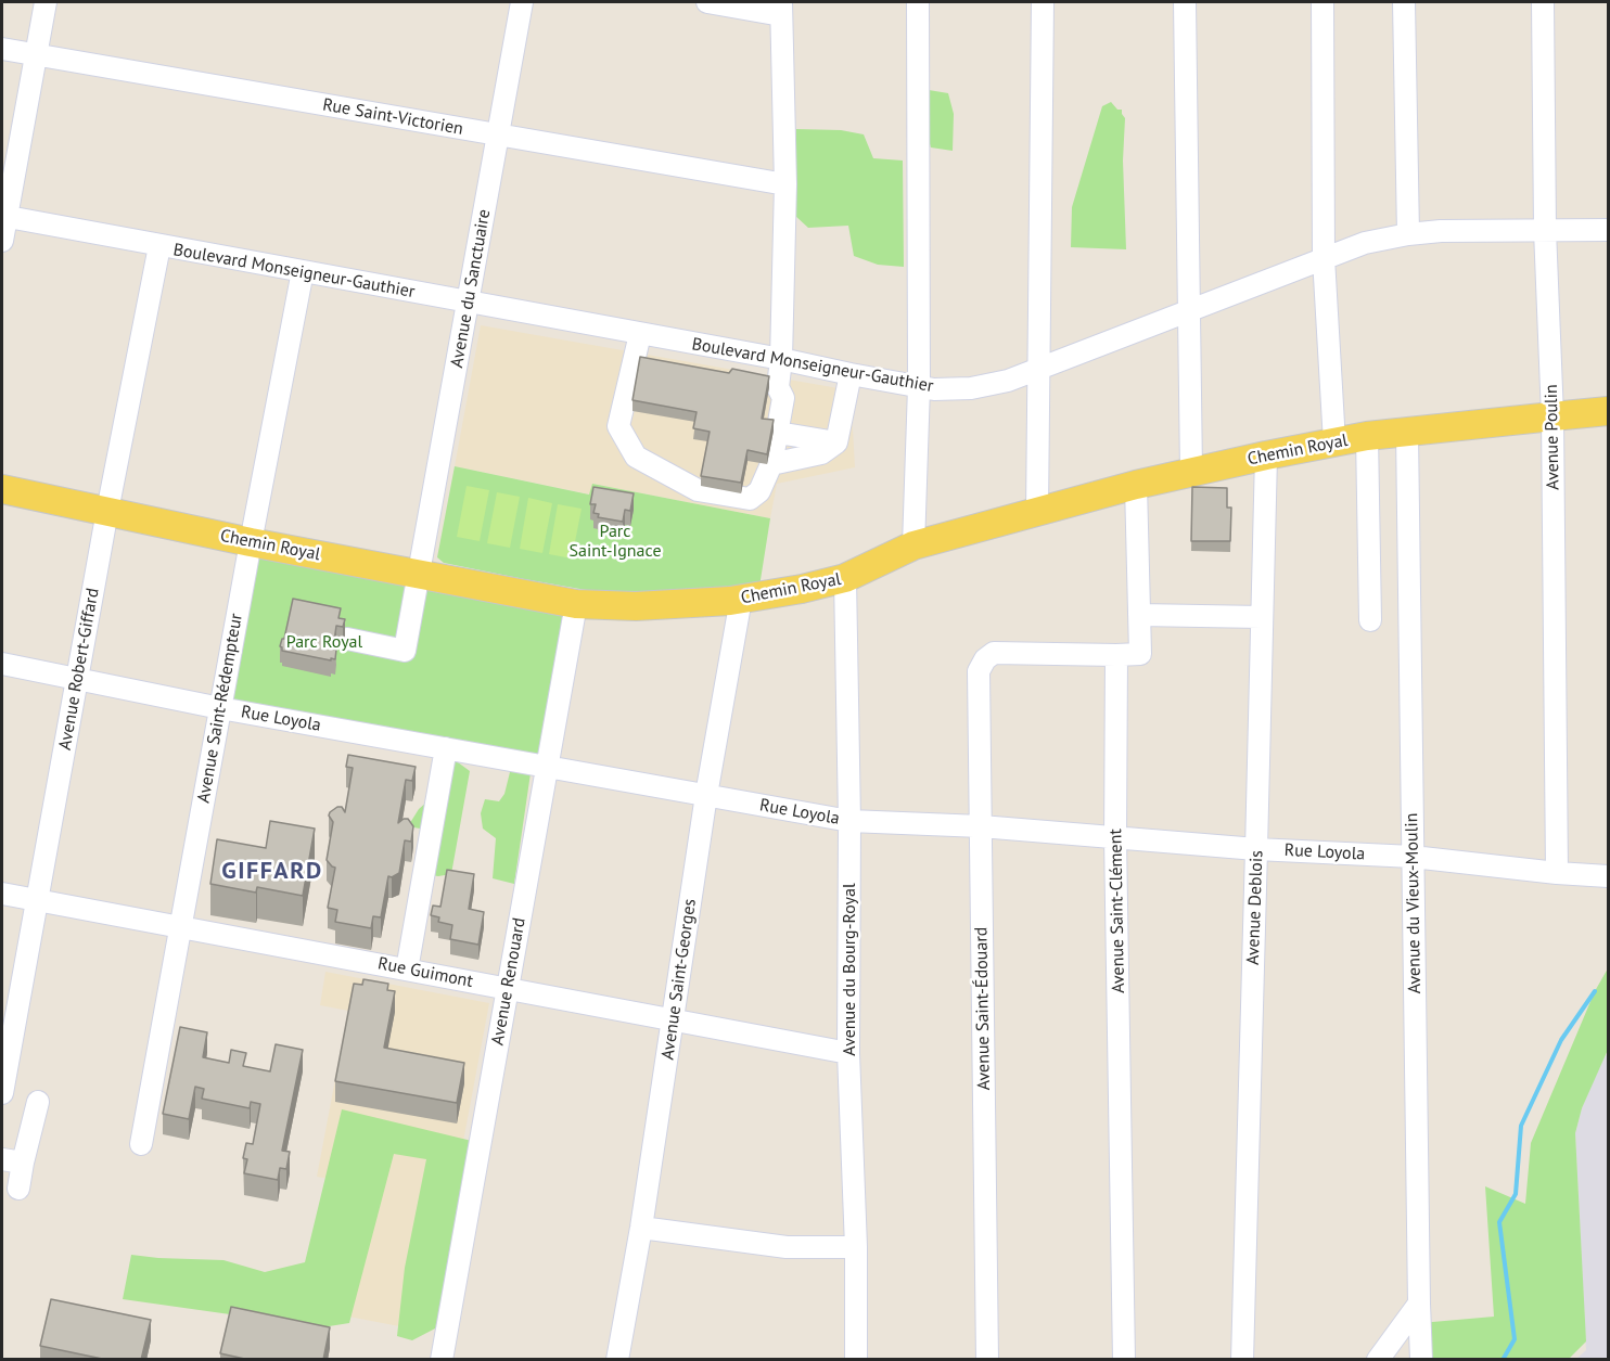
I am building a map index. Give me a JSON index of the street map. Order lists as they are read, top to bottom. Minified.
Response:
{"streets":{"main road":["Chemin Royal"],"street":["Rue Saint-Victorien","Boulevard Monseigneur-Gauthier","Avenue du Sanctuaire","Avenue Poulin","Avenue Robert-Giffard","Avenue Saint-Rédempteur","Rue Loyola","Avenue du Vieux-Moulin","Avenue Deblois","Avenue Saint-Clément","Avenue du Bourg-Royal","Rue Guimont","Avenue Saint-Georges","Avenue Renouard","Avenue Saint-Édouard"]},"crossings":[["Rue Saint-Victorien","Avenue du Sanctuaire"],["Boulevard Monseigneur-Gauthier","Avenue du Sanctuaire"],["Boulevard Monseigneur-Gauthier","Avenue Poulin"],["Boulevard Monseigneur-Gauthier","Avenue Robert-Giffard"],["Boulevard Monseigneur-Gauthier","Avenue Saint-Rédempteur"],["Avenue du Sanctuaire","Chemin Royal"],["Avenue Poulin","Chemin Royal"],["Avenue Poulin","Rue Loyola"],["Chemin Royal","Avenue Robert-Giffard"],["Chemin Royal","Avenue Saint-Rédempteur"],["Chemin Royal","Avenue du Vieux-Moulin"],["Chemin Royal","Avenue Deblois"],["Chemin Royal","Avenue du Bourg-Royal"],["Chemin Royal","Avenue Saint-Georges"],["Chemin Royal","Avenue Renouard"],["Avenue Robert-Giffard","Rue Loyola"],["Avenue Robert-Giffard","Rue Guimont"],["Avenue Saint-Rédempteur","Rue Loyola"],["Avenue Saint-Rédempteur","Rue Guimont"],["Rue Loyola","Avenue du Vieux-Moulin"],["Rue Loyola","Avenue Deblois"],["Rue Loyola","Avenue Saint-Clément"],["Rue Loyola","Avenue du Bourg-Royal"],["Rue Loyola","Avenue Saint-Georges"],["Rue Loyola","Avenue Renouard"],["Rue Loyola","Avenue Saint-Édouard"],["Avenue Saint-Clément","Avenue Saint-Édouard"],["Avenue du Bourg-Royal","Rue Guimont"],["Rue Guimont","Avenue Saint-Georges"],["Rue Guimont","Avenue Renouard"]],"districts":["GIFFARD"],"parks":["Parc Saint-Ignace","Parc Royal"]}
